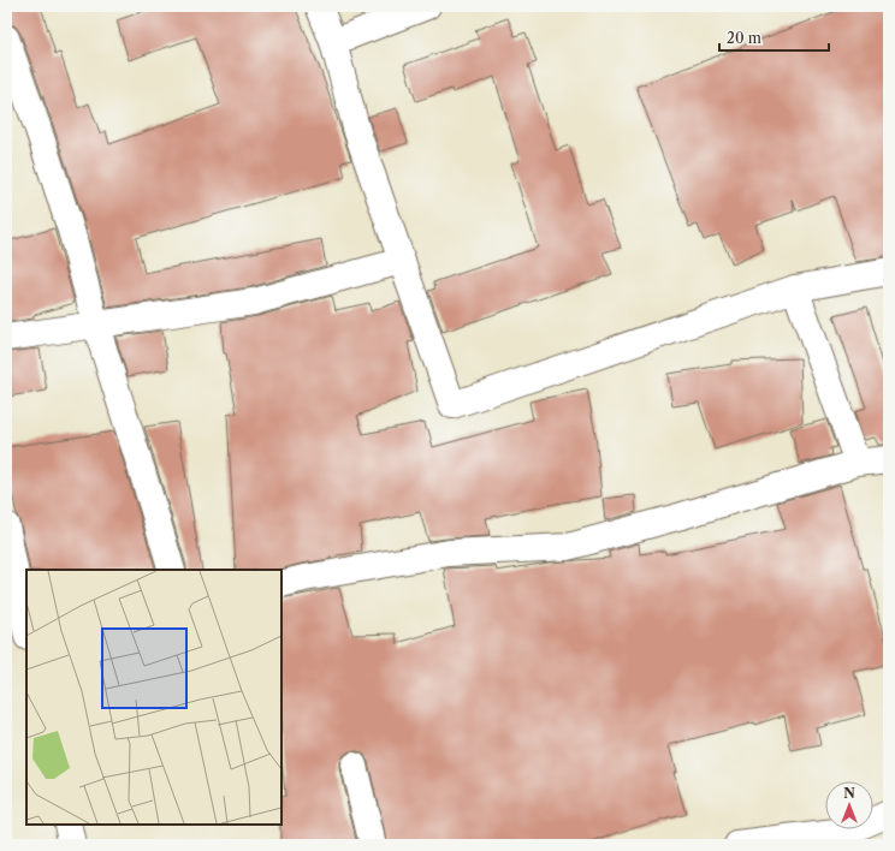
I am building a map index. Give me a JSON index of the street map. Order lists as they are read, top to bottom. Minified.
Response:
{"scale_bar":"20 m","north":"top"}
